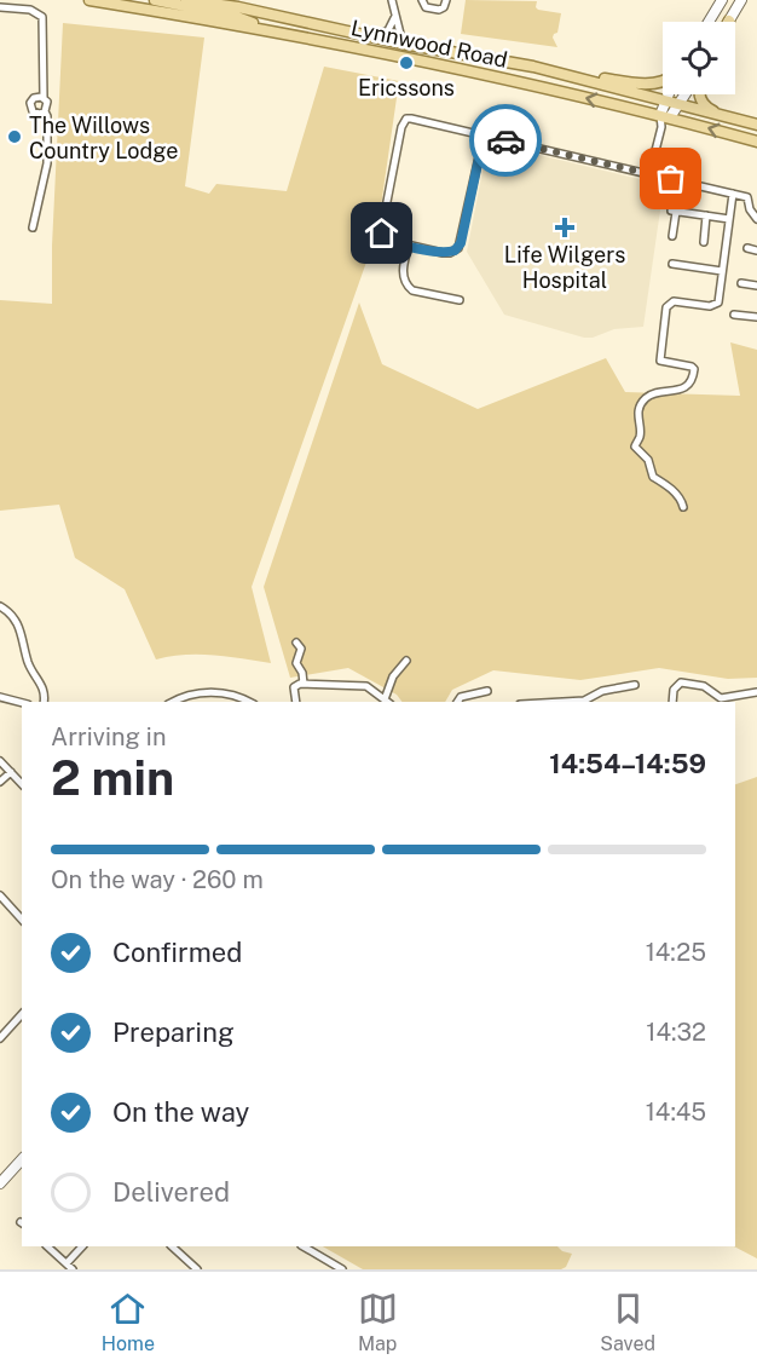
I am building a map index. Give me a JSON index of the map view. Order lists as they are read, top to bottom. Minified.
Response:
{"streets":{"main road":["Lynnwood Road"]},"places":{"other":["Ericssons","The Willows Country Lodge"],"health":["Life Wilgers Hospital"]},"page":{"heading":["2 min","Arriving in","14:54–14:59"],"bar":"On the way · 260 m","list":[["Confirmed","14:25"],["Preparing","14:32"],["On the way","14:45"],"Delivered"],"tabs":["Home","Map","Saved"]}}
